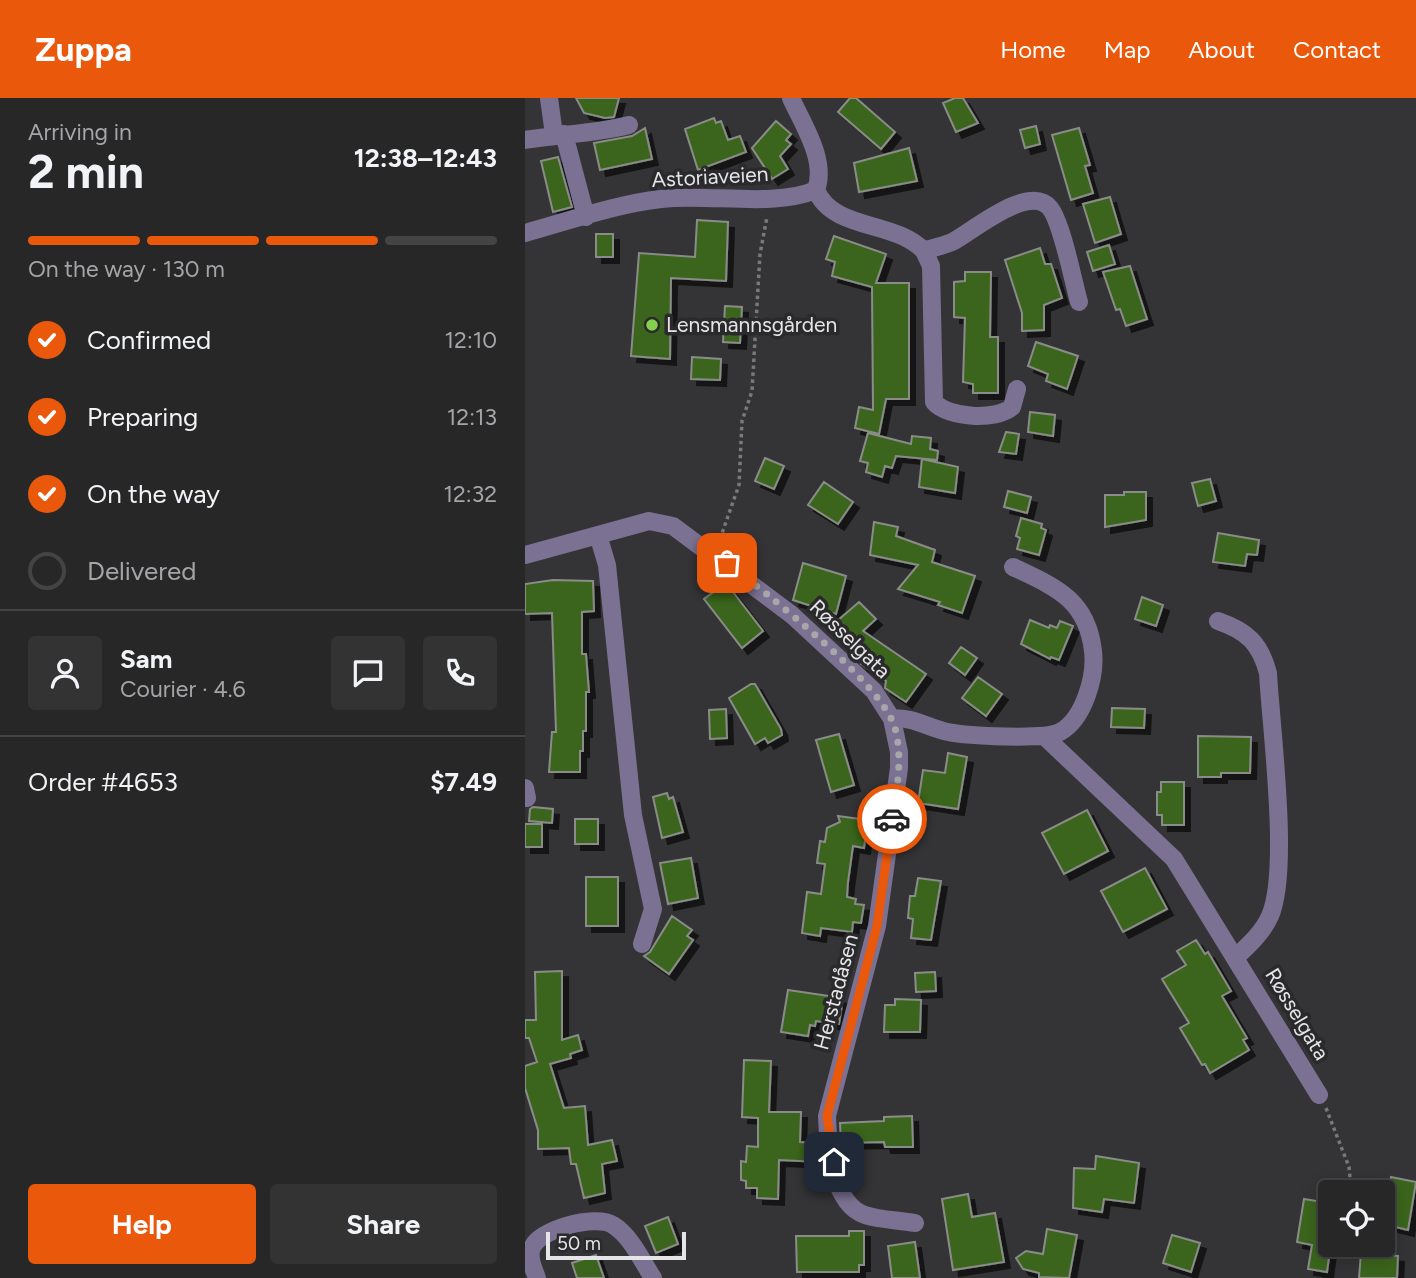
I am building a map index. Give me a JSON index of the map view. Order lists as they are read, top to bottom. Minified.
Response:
{"streets":{"street":["Astoriaveien","Røsselgata","Herstadåsen"]},"crossings":[["Røsselgata","Herstadåsen"]],"places":["Lensmannsgården"],"scale_bar":"50 m","page":{"header":"Zuppa","nav":["Home","Map","About","Contact"],"heading":["2 min","Arriving in","12:38–12:43"],"panel":["Sam","Courier · 4.6","Order #4653","$7.49"],"bar":"On the way · 130 m","list":[["Confirmed","12:10"],["Preparing","12:13"],["On the way","12:32"],"Delivered"],"buttons":["Help","Share"],"scale":"50 m"}}
